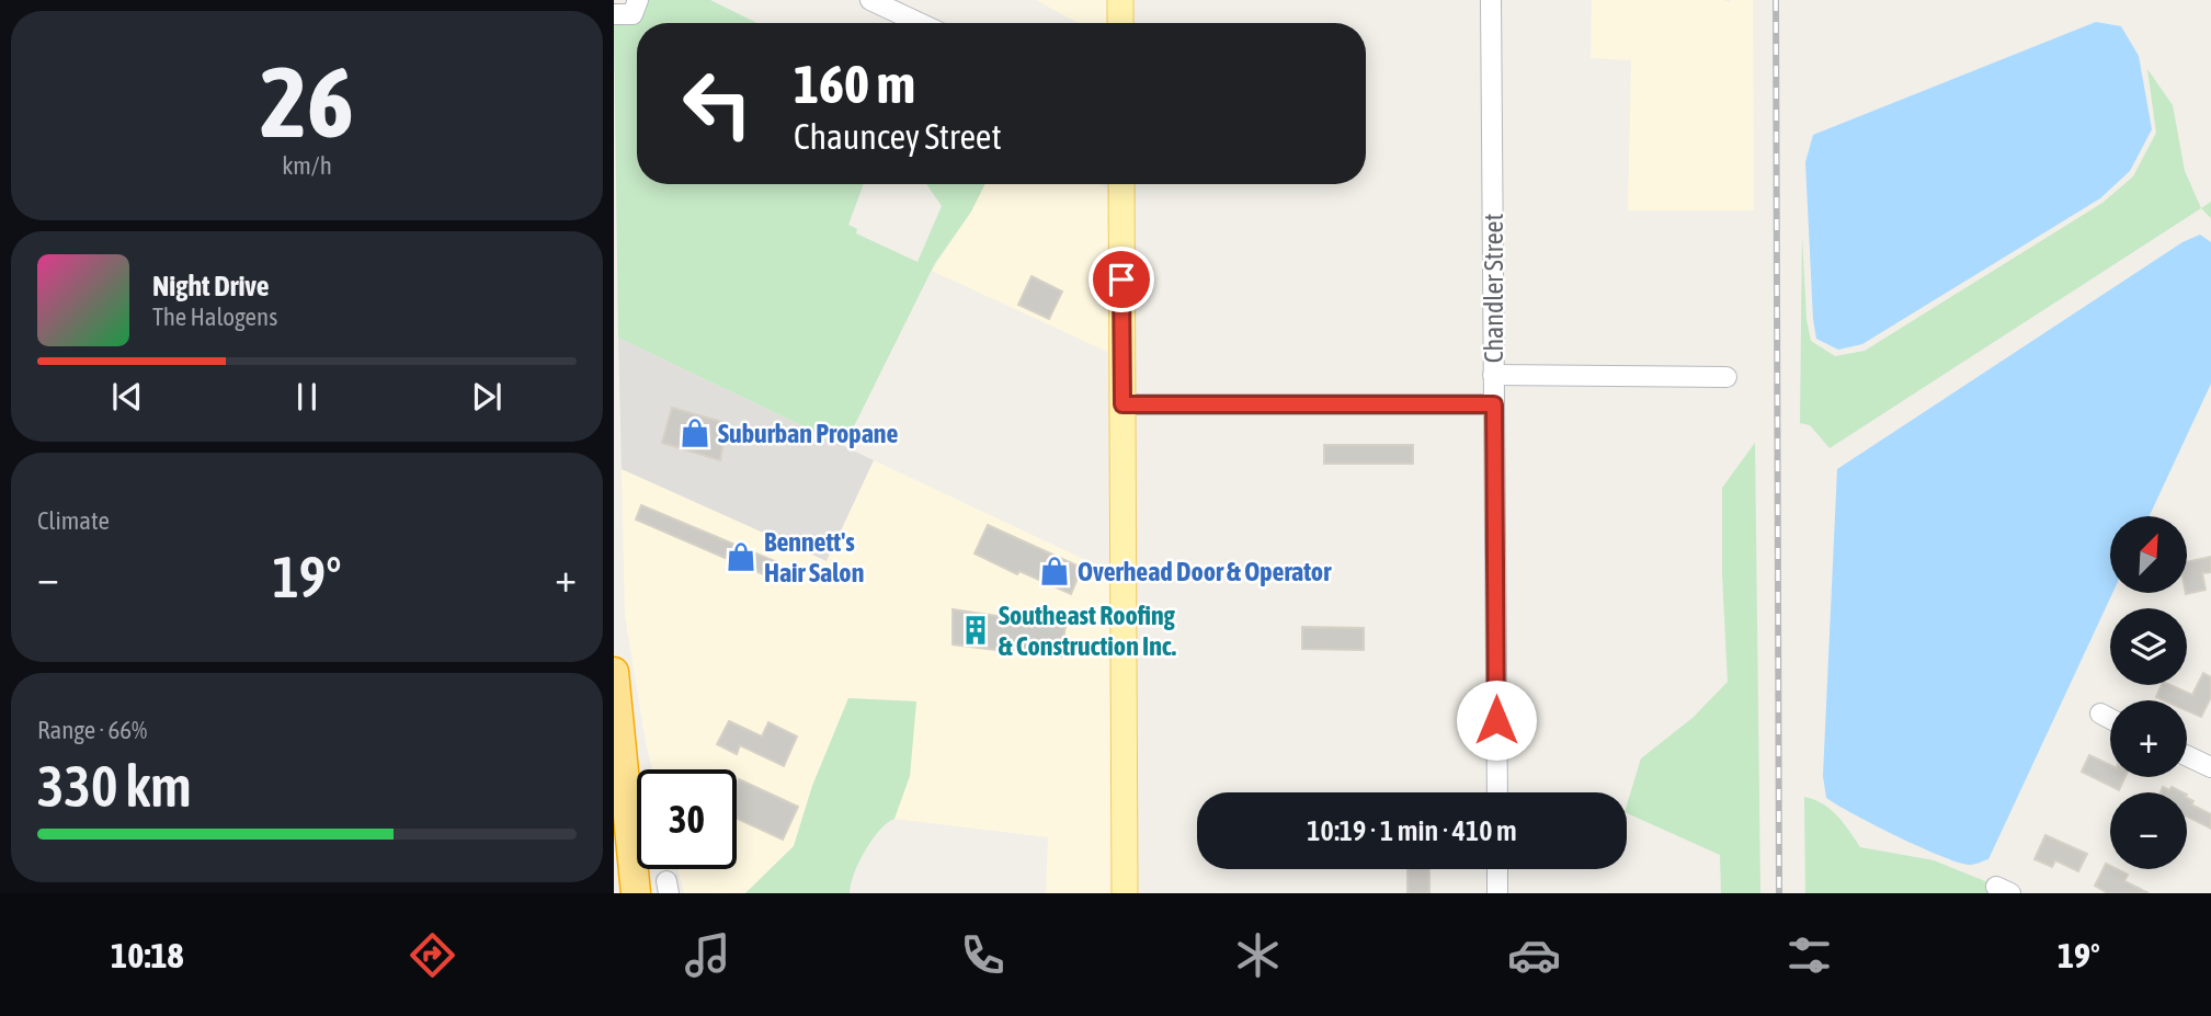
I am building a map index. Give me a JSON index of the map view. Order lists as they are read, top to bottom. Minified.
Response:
{"streets":{"street":["Chandler Street"]},"places":{"shop":["Suburban Propane","Bennett's Hair Salon","Overhead Door & Operator"],"building":["Southeast Roofing & Construction Inc."]},"north":"top right","page":{"tile":[["26","km/h"],"Climate",["Range · 66%","330 km"]],"turn":["160 m","Chauncey Street"],"song":["Night Drive","The Halogens"],"map_buttons":["+","−"],"heat":["−","19°","+"],"limit":"30","trip":"10:19 · 1 min · 410 m","tabs":["10:18","19°"]}}
